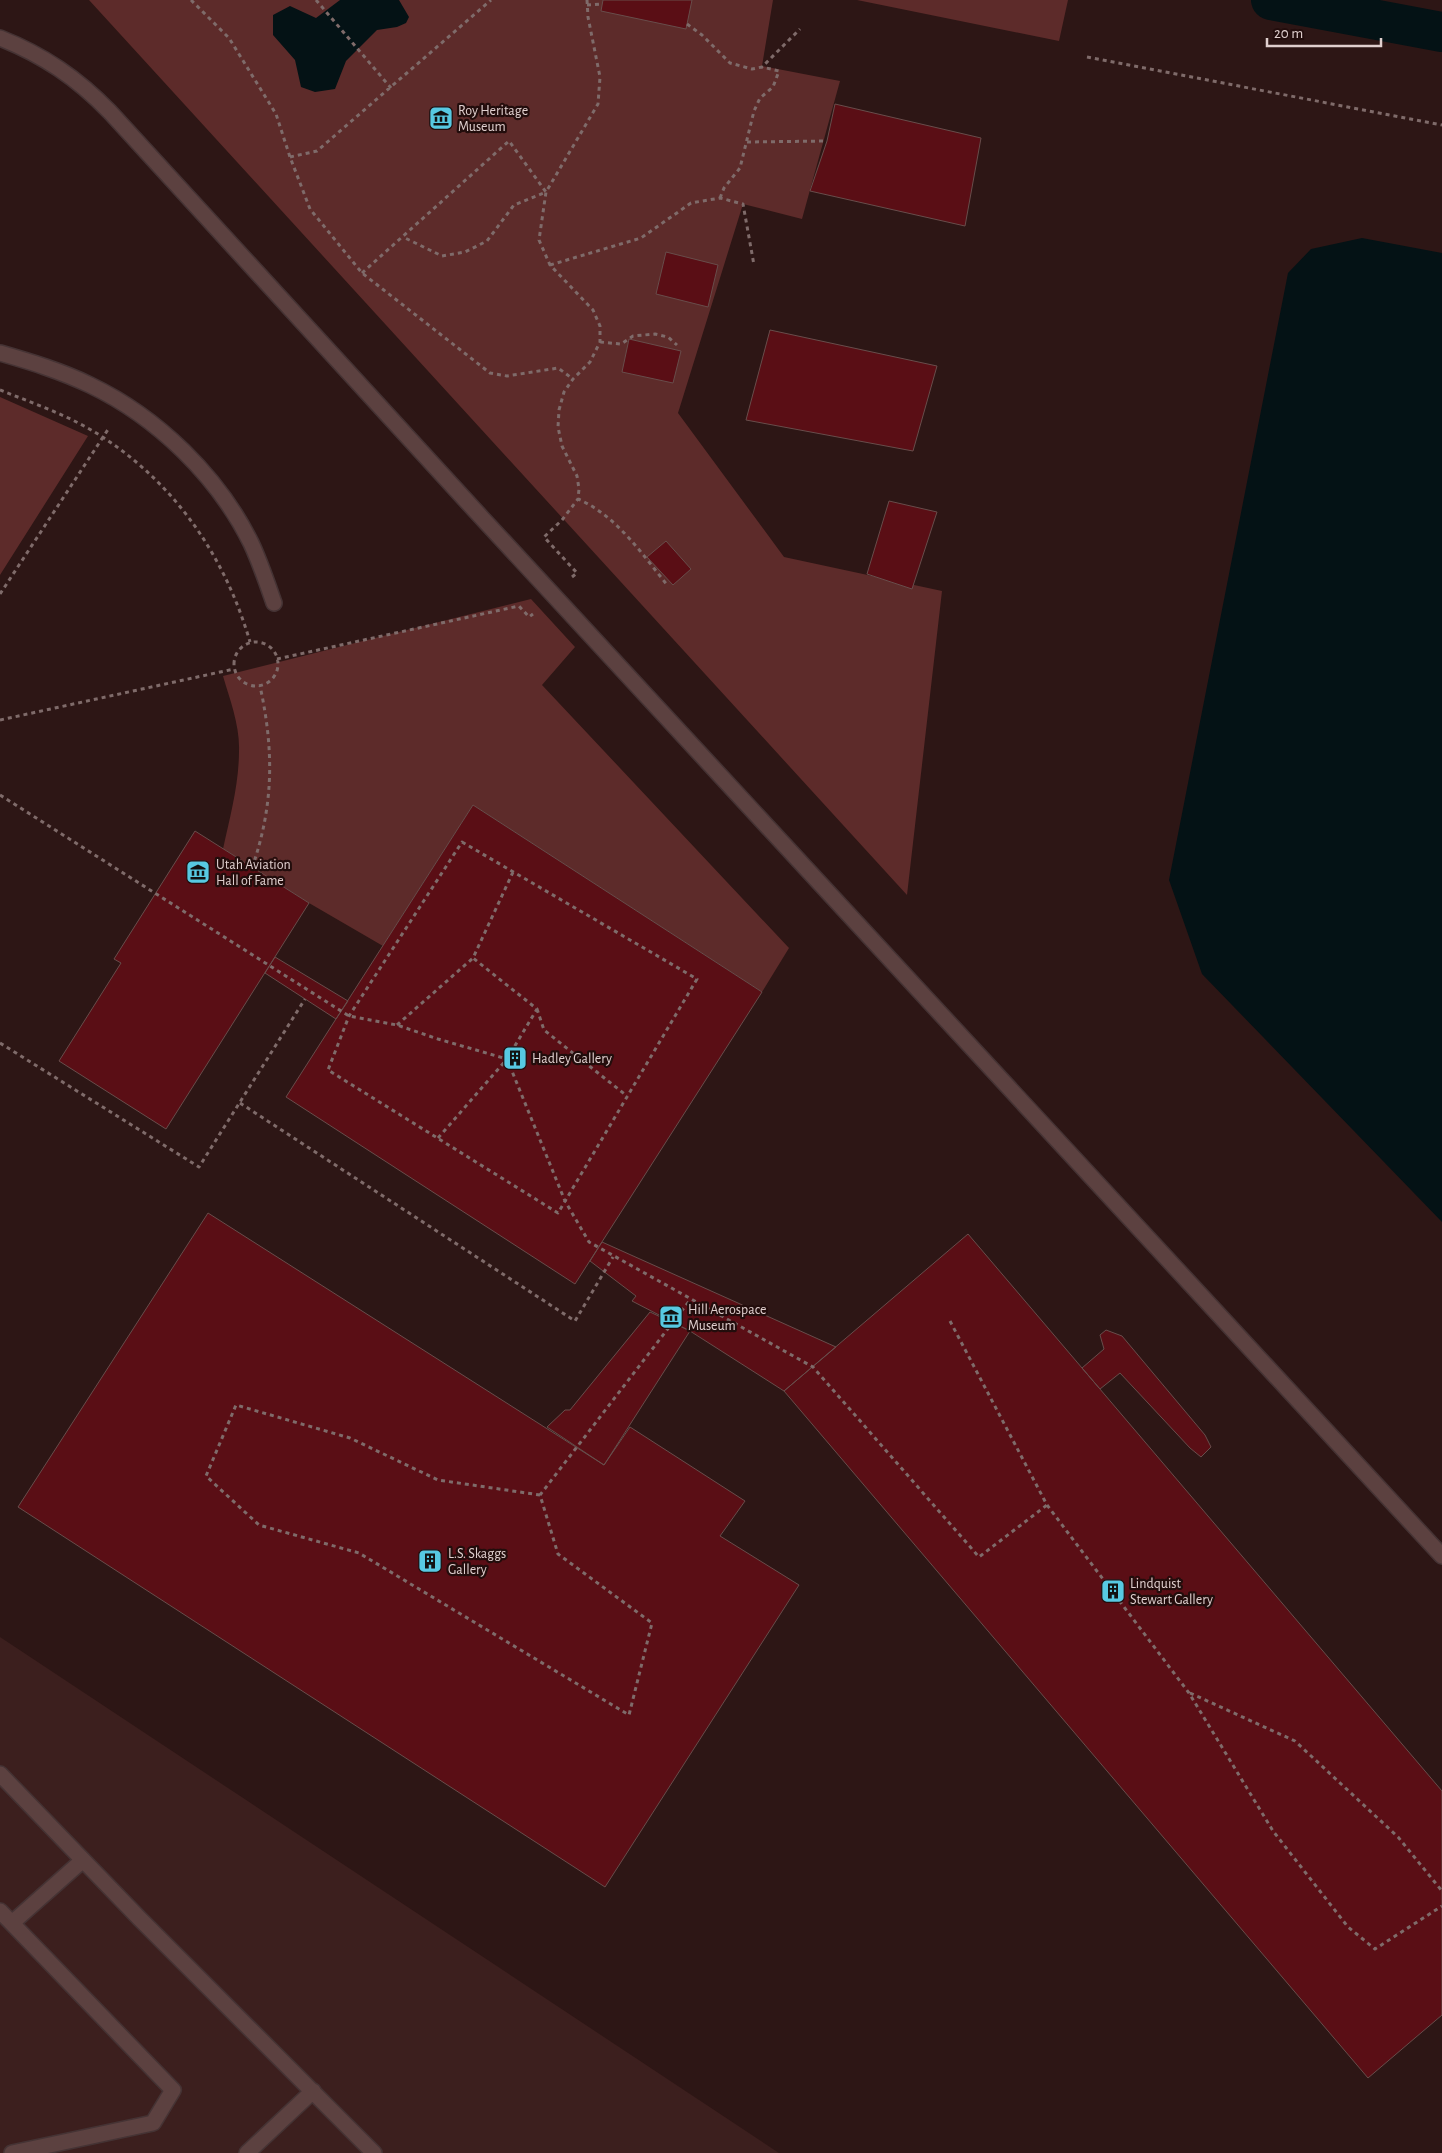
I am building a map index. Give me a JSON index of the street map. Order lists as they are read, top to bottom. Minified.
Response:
{"places":{"museum":["Roy Heritage Museum","Utah Aviation Hall of Fame","Hill Aerospace Museum"],"building":["Hadley Gallery","L.S. Skaggs Gallery","Lindquist Stewart Gallery"]},"scale_bar":"20 m"}
